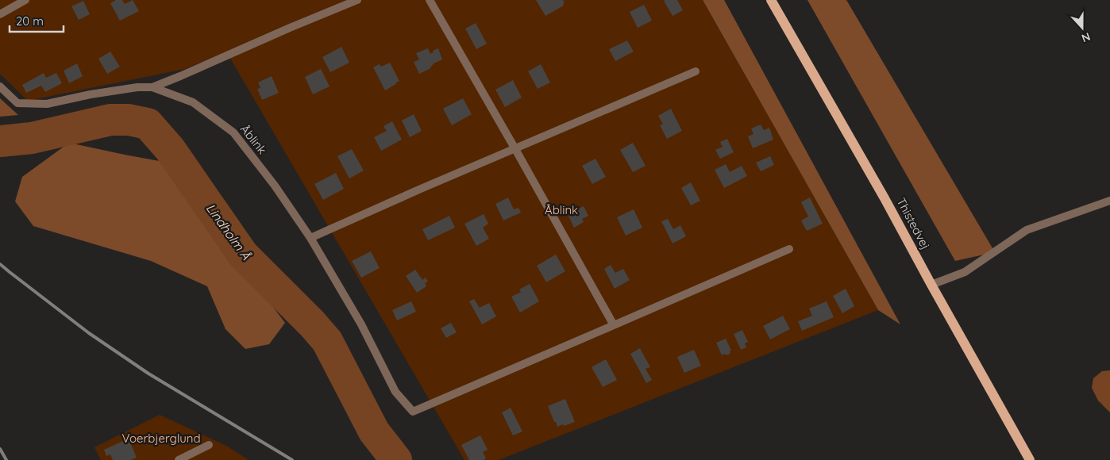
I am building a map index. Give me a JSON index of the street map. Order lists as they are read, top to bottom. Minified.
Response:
{"streets":{"main road":["Thistedvej"],"street":["Åblink"]},"water":["Lindholm Å"],"parks":["Åblink","Voerbjerglund"],"scale_bar":"20 m","north":"bottom"}
